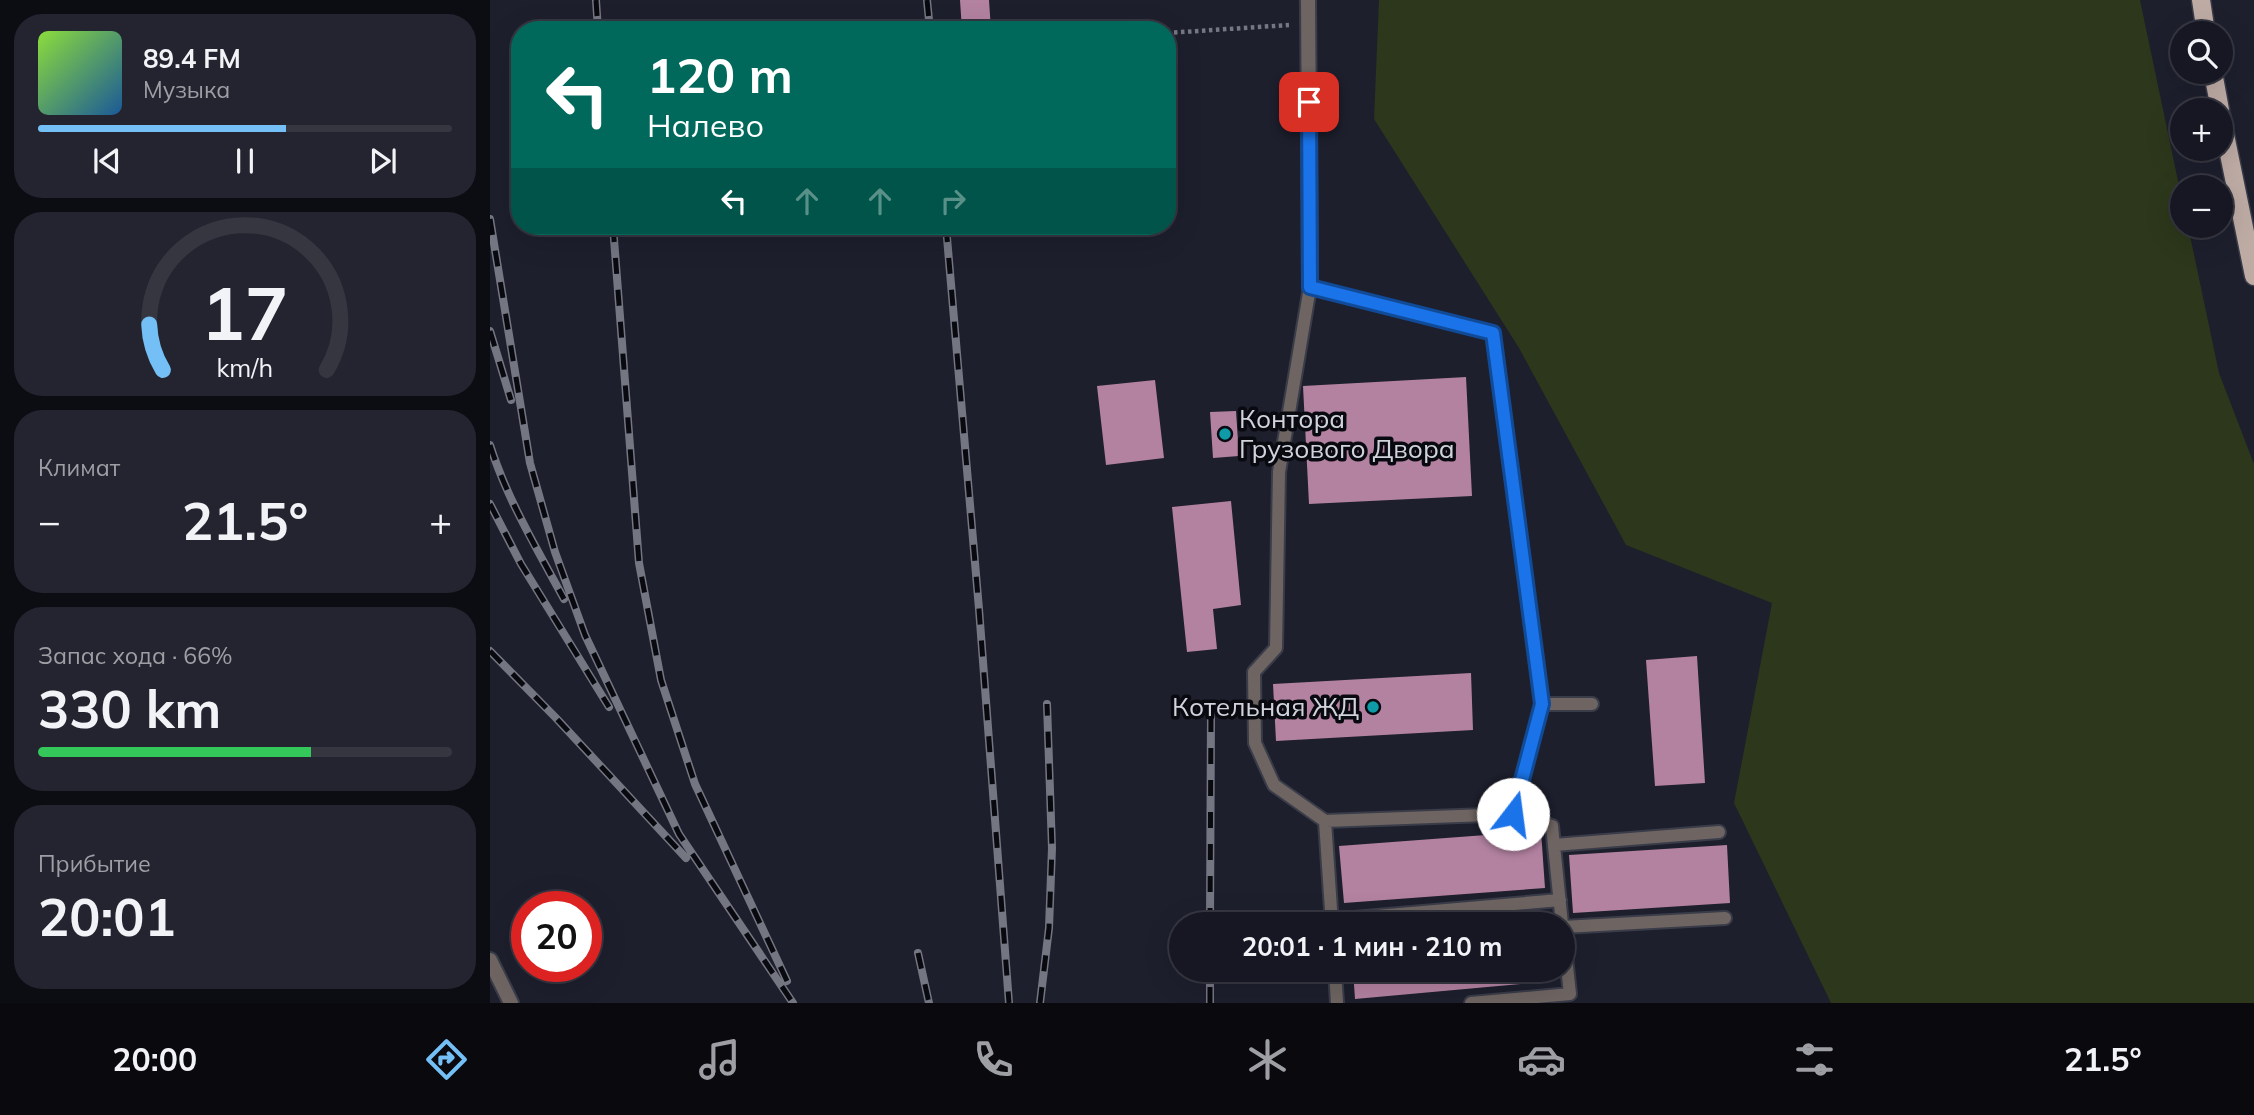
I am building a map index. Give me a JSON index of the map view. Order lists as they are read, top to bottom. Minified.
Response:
{"places":["Контора Грузового Двора","Котельная ЖД"],"page":{"map_buttons":["+","−"],"turn":["120 m","Налево"],"song":["89.4 FM","Музыка"],"tile":["Климат",["Запас хода · 66%","330 km"],["Прибытие","20:01"]],"heat":["−","21.5°","+"],"limit":"20","trip":"20:01 · 1 мин · 210 m","tabs":["20:00","21.5°"],"gauge":["17","km/h"]}}
